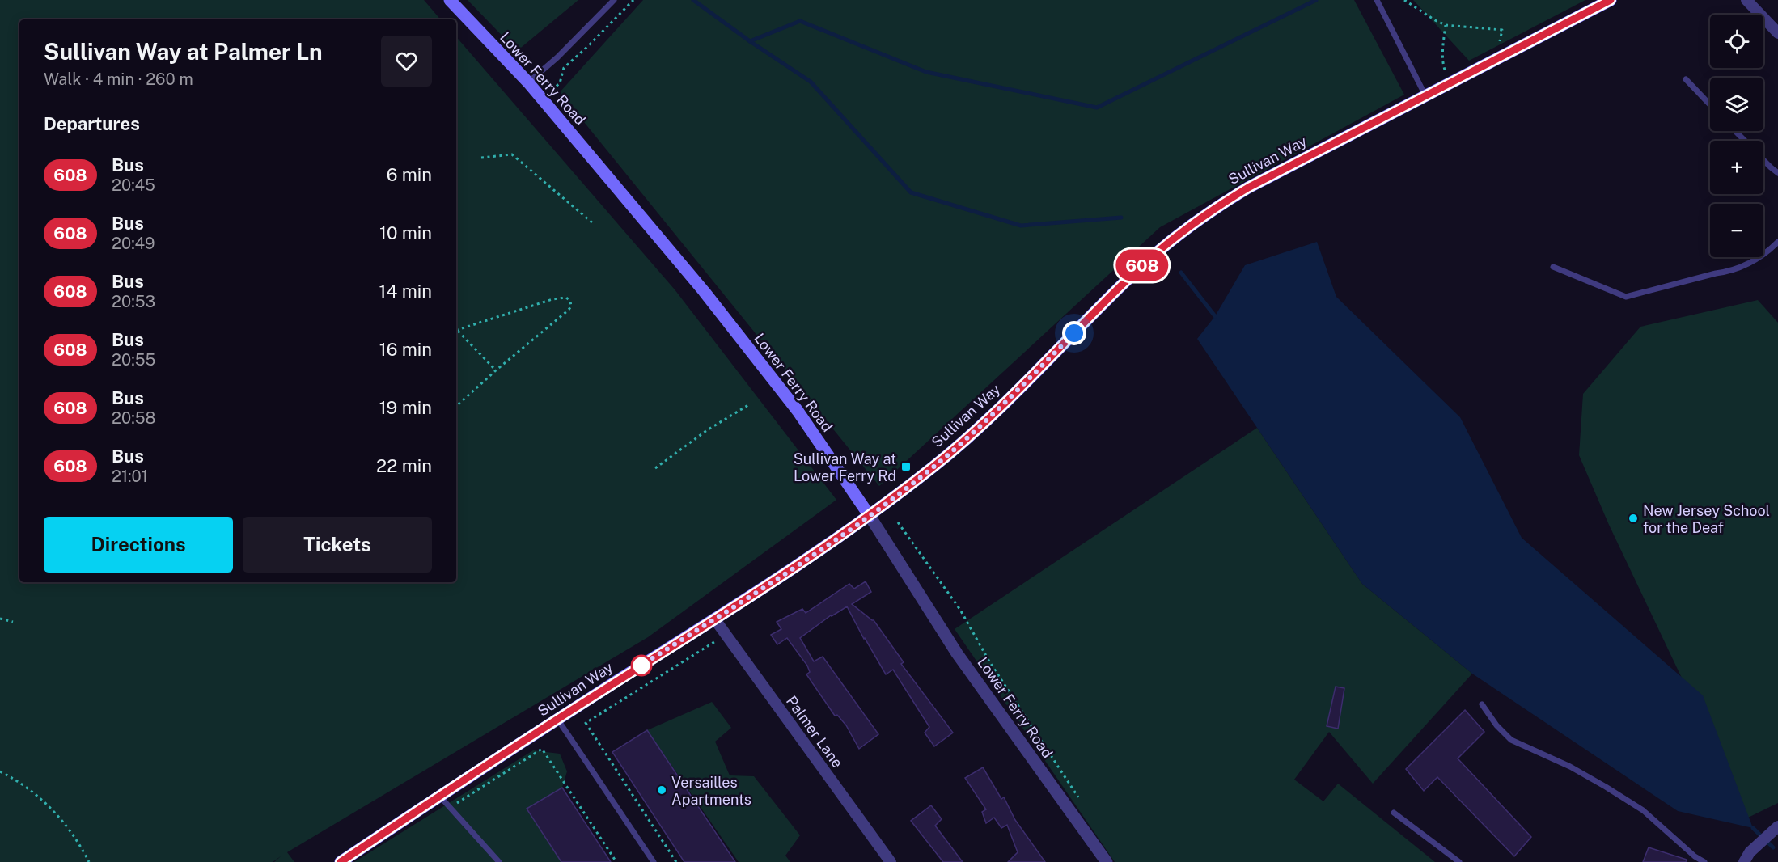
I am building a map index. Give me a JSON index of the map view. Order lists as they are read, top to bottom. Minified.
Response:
{"streets":{"main road":["Lower Ferry Road","Sullivan Way"],"street":["Palmer Lane"]},"crossings":[["Lower Ferry Road","Sullivan Way"],["Sullivan Way","Palmer Lane"]],"places":{"transit":["Sullivan Way at Lower Ferry Rd"],"other":["New Jersey School for the Deaf","Versailles Apartments"]},"lines":["bus line 608"],"page":{"on_map":"608","map_buttons":["+","−"],"heading":[["Sullivan Way at Palmer Ln","Walk · 4 min · 260 m"],"Departures"],"list":[{"mark":"608","name":"Bus","note":"20:45","value":"6 min"},{"mark":"608","name":"Bus","note":"20:49","value":"10 min"},{"mark":"608","name":"Bus","note":"20:53","value":"14 min"},{"mark":"608","name":"Bus","note":"20:55","value":"16 min"},{"mark":"608","name":"Bus","note":"20:58","value":"19 min"},{"mark":"608","name":"Bus","note":"21:01","value":"22 min"}],"buttons":["Directions","Tickets"]}}
